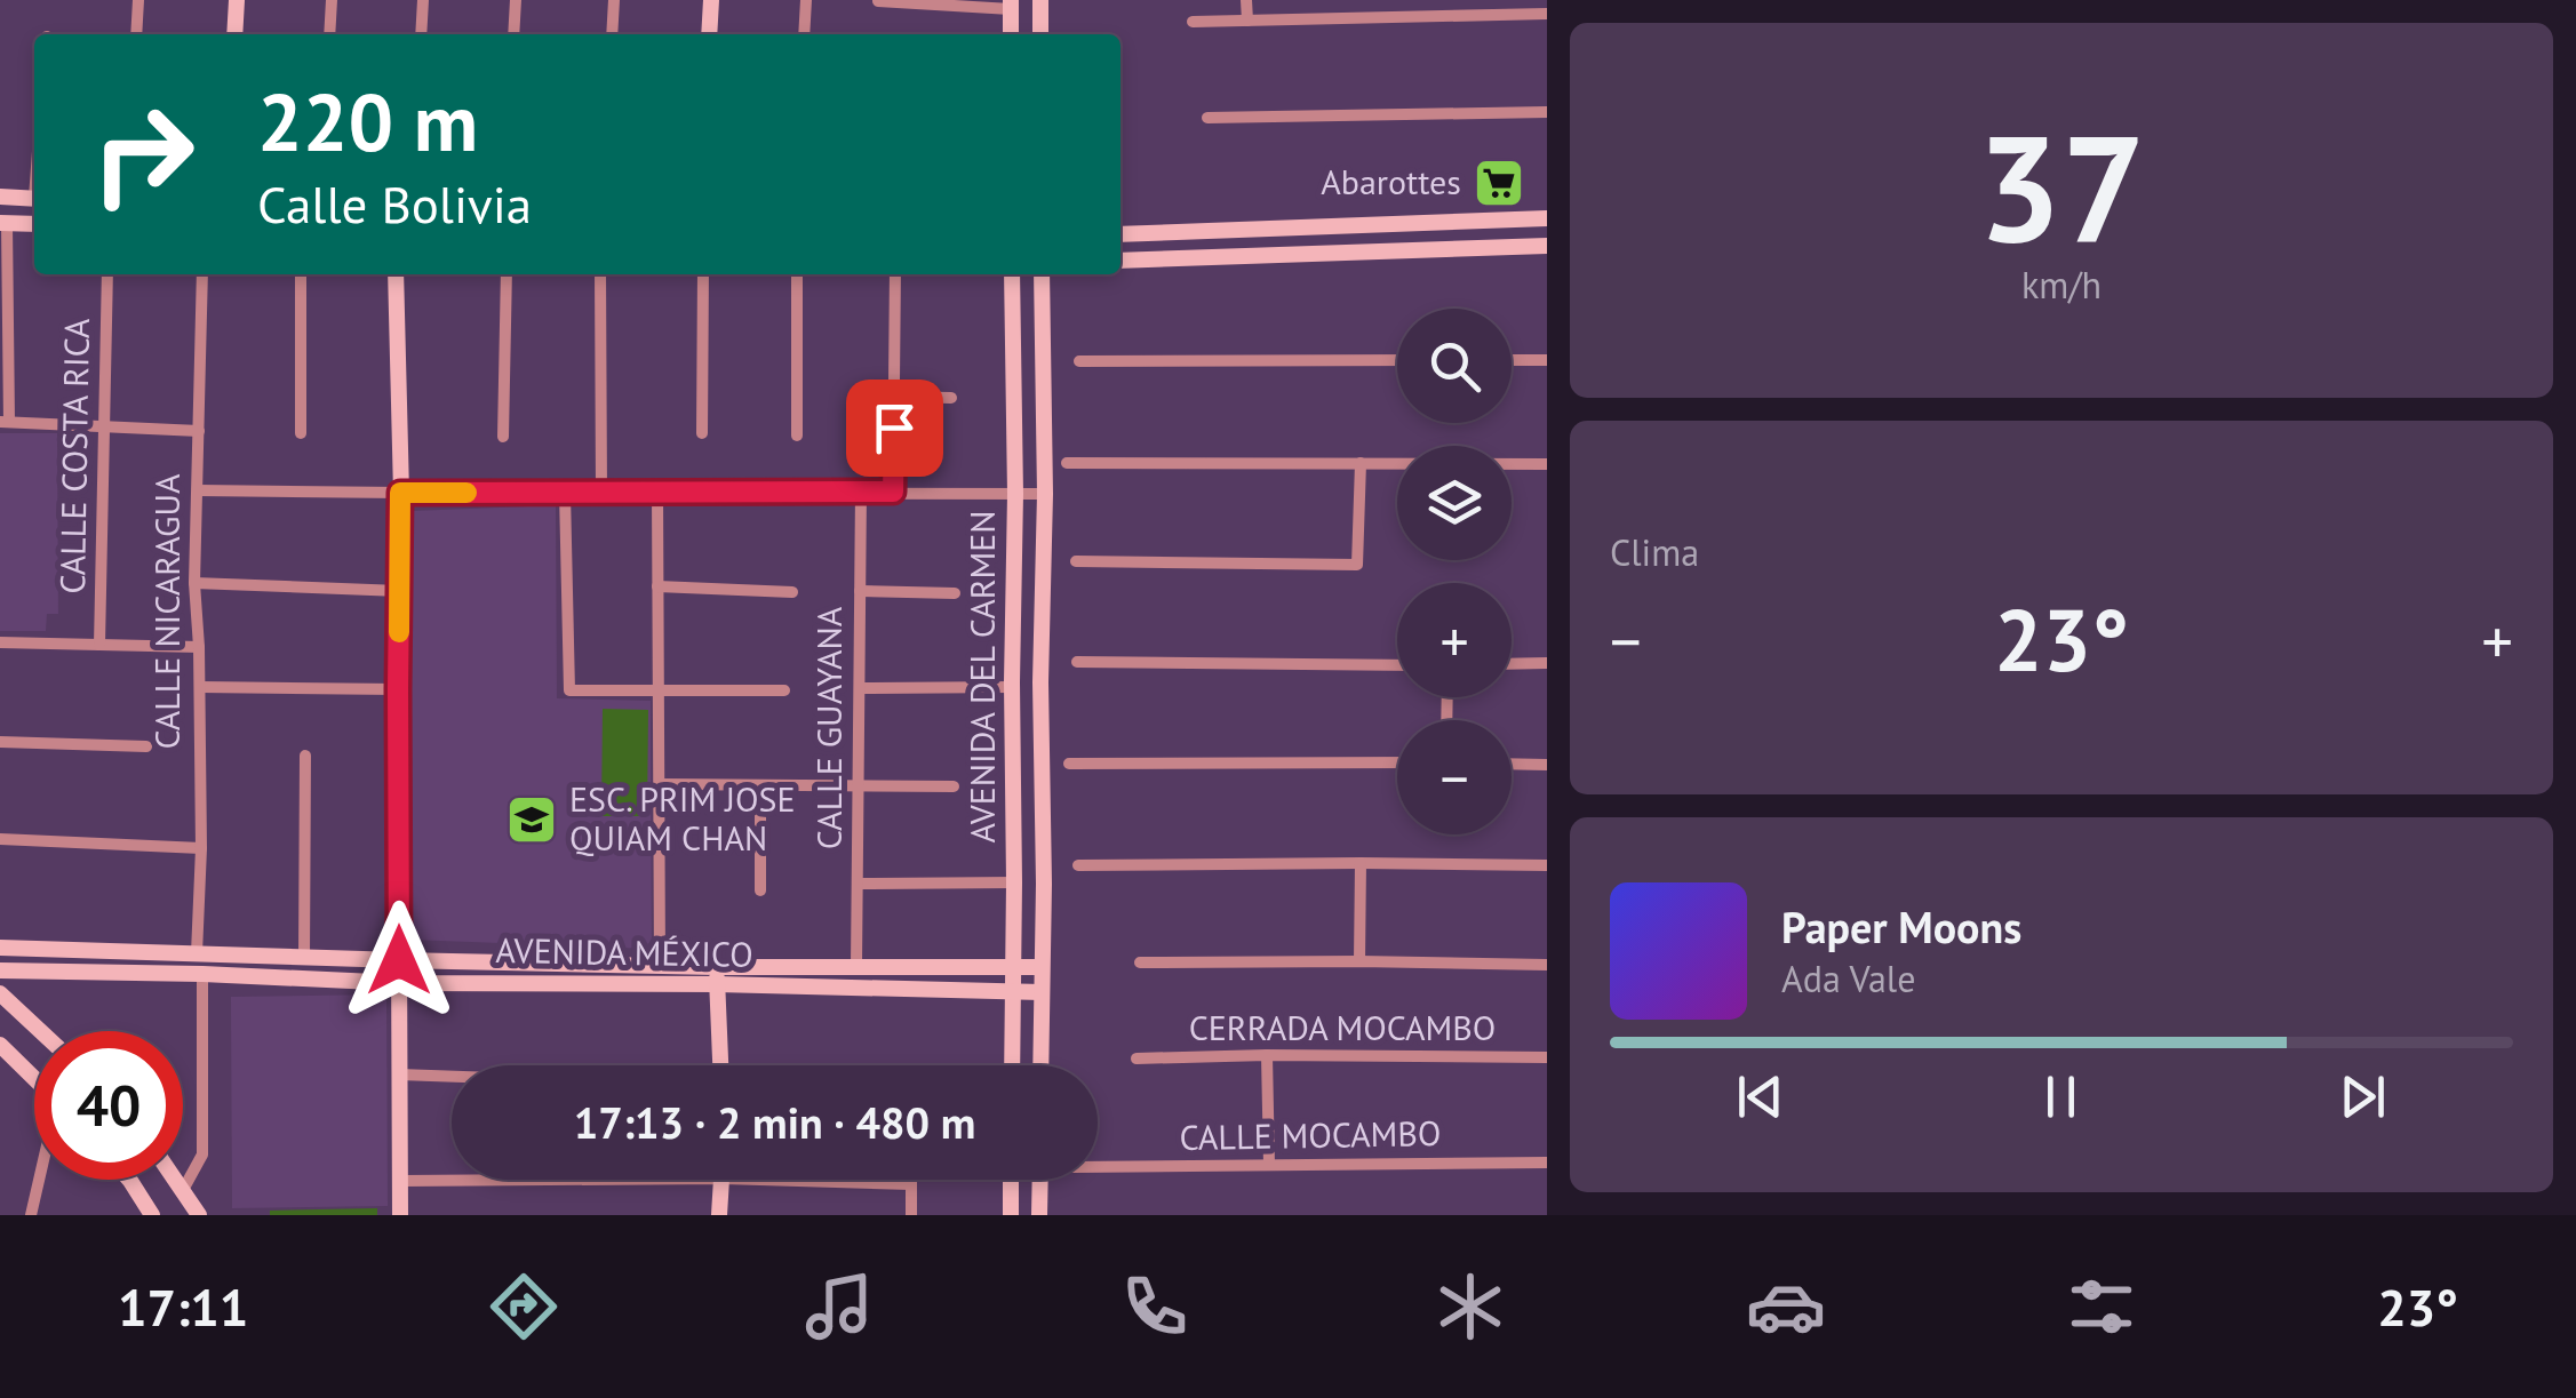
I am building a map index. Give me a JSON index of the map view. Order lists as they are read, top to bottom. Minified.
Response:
{"streets":{"street":["CALLE COSTA RICA","CALLE NICARAGUA","AVENIDA DEL CARMEN","CALLE GUAYANA","AVENIDA MÉXICO","CERRADA MOCAMBO","CALLE MOCAMBO"]},"crossings":[["CALLE NICARAGUA","AVENIDA MÉXICO"],["AVENIDA DEL CARMEN","AVENIDA MÉXICO"],["CALLE GUAYANA","AVENIDA MÉXICO"]],"places":{"supermarket":["Abarottes"],"school or university":["ESC. PRIM JOSE QUIAM CHAN"]},"page":{"tile":[["37","km/h"],"Clima"],"turn":["220 m","Calle Bolivia"],"map_buttons":["+","−"],"heat":["−","23°","+"],"song":["Paper Moons","Ada Vale"],"limit":"40","trip":"17:13 · 2 min · 480 m","tabs":["17:11","23°"]}}
